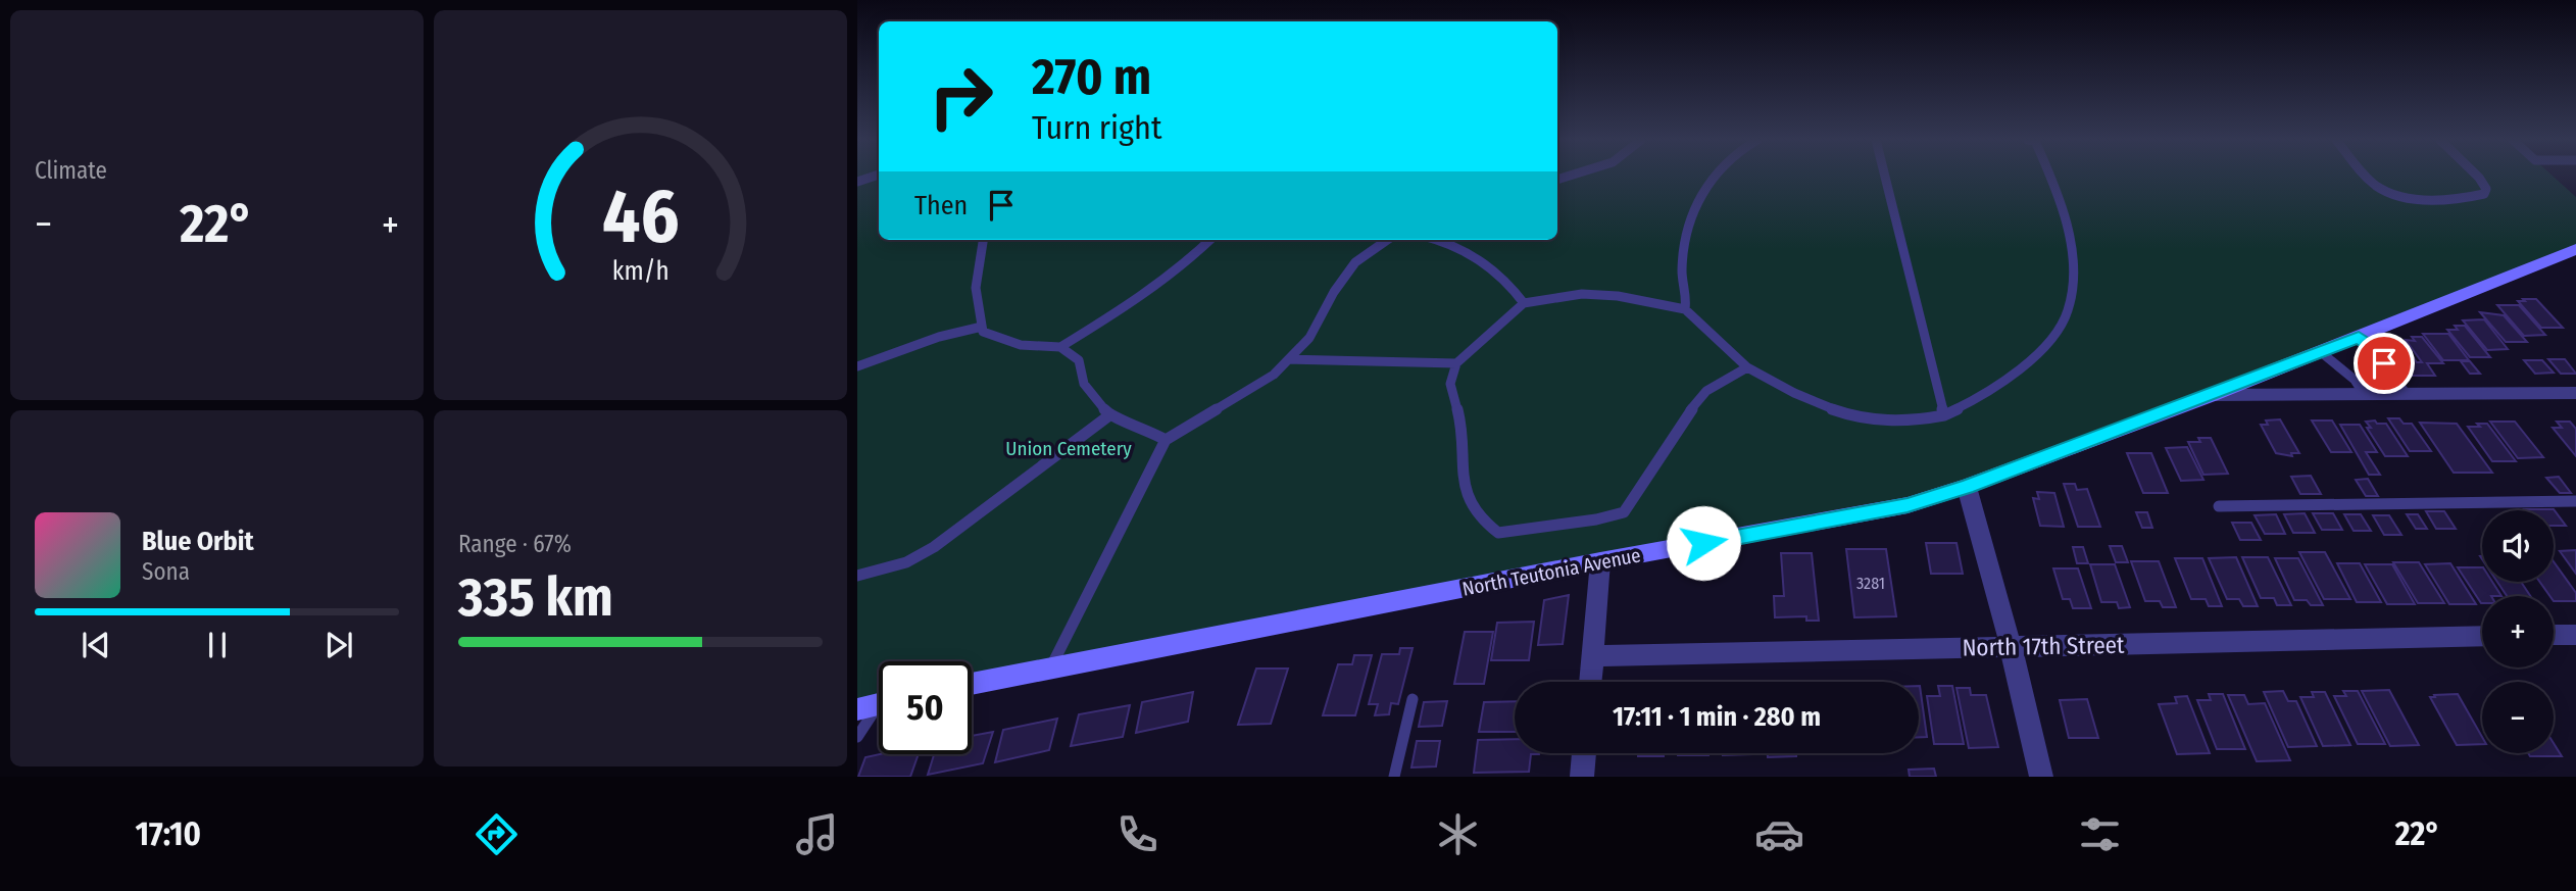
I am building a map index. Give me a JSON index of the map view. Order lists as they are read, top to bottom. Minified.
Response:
{"streets":{"main road":["North Teutonia Avenue"],"street":["North 17th Street"]},"parks":["Union Cemetery"],"house_numbers":["3281"],"page":{"tile":["Climate",["Range · 67%","335 km"]],"turn":["270 m","Turn right"],"then":"Then","heat":["−","22°","+"],"map_buttons":["+","−"],"song":["Blue Orbit","Sona"],"limit":"50","trip":"17:11 · 1 min · 280 m","tabs":["17:10","22°"],"gauge":["46","km/h"]}}
